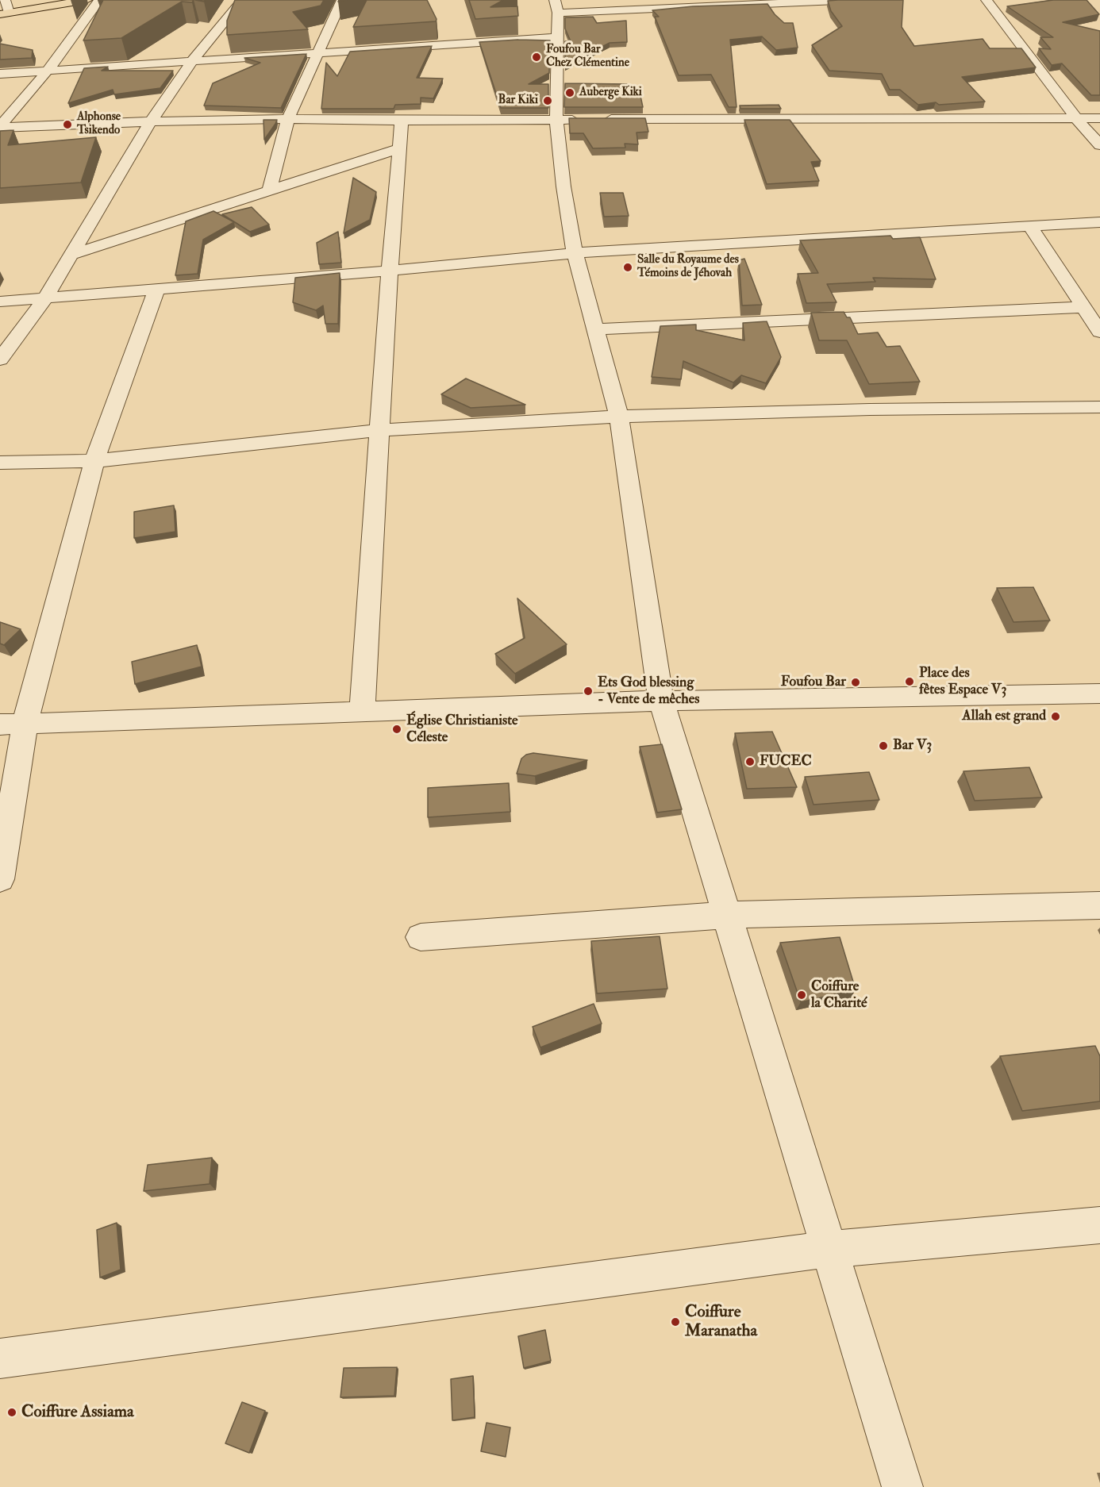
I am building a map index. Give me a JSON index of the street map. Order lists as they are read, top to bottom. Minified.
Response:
{"places":["Foufou Bar Chez Clémentine","Auberge Kiki","Bar Kiki","Alphonse Tsikendo","Salle du Royaume des Témoins de Jéhovah","Place des fêtes Espace V3","Foufou Bar","Ets God blessing - Vente de mêches","Allah est grand","Église Christianiste Céleste","Bar V3","FUCEC","Coiffure la Charité","Coiffure Maranatha","Coiffure Assiama"]}
